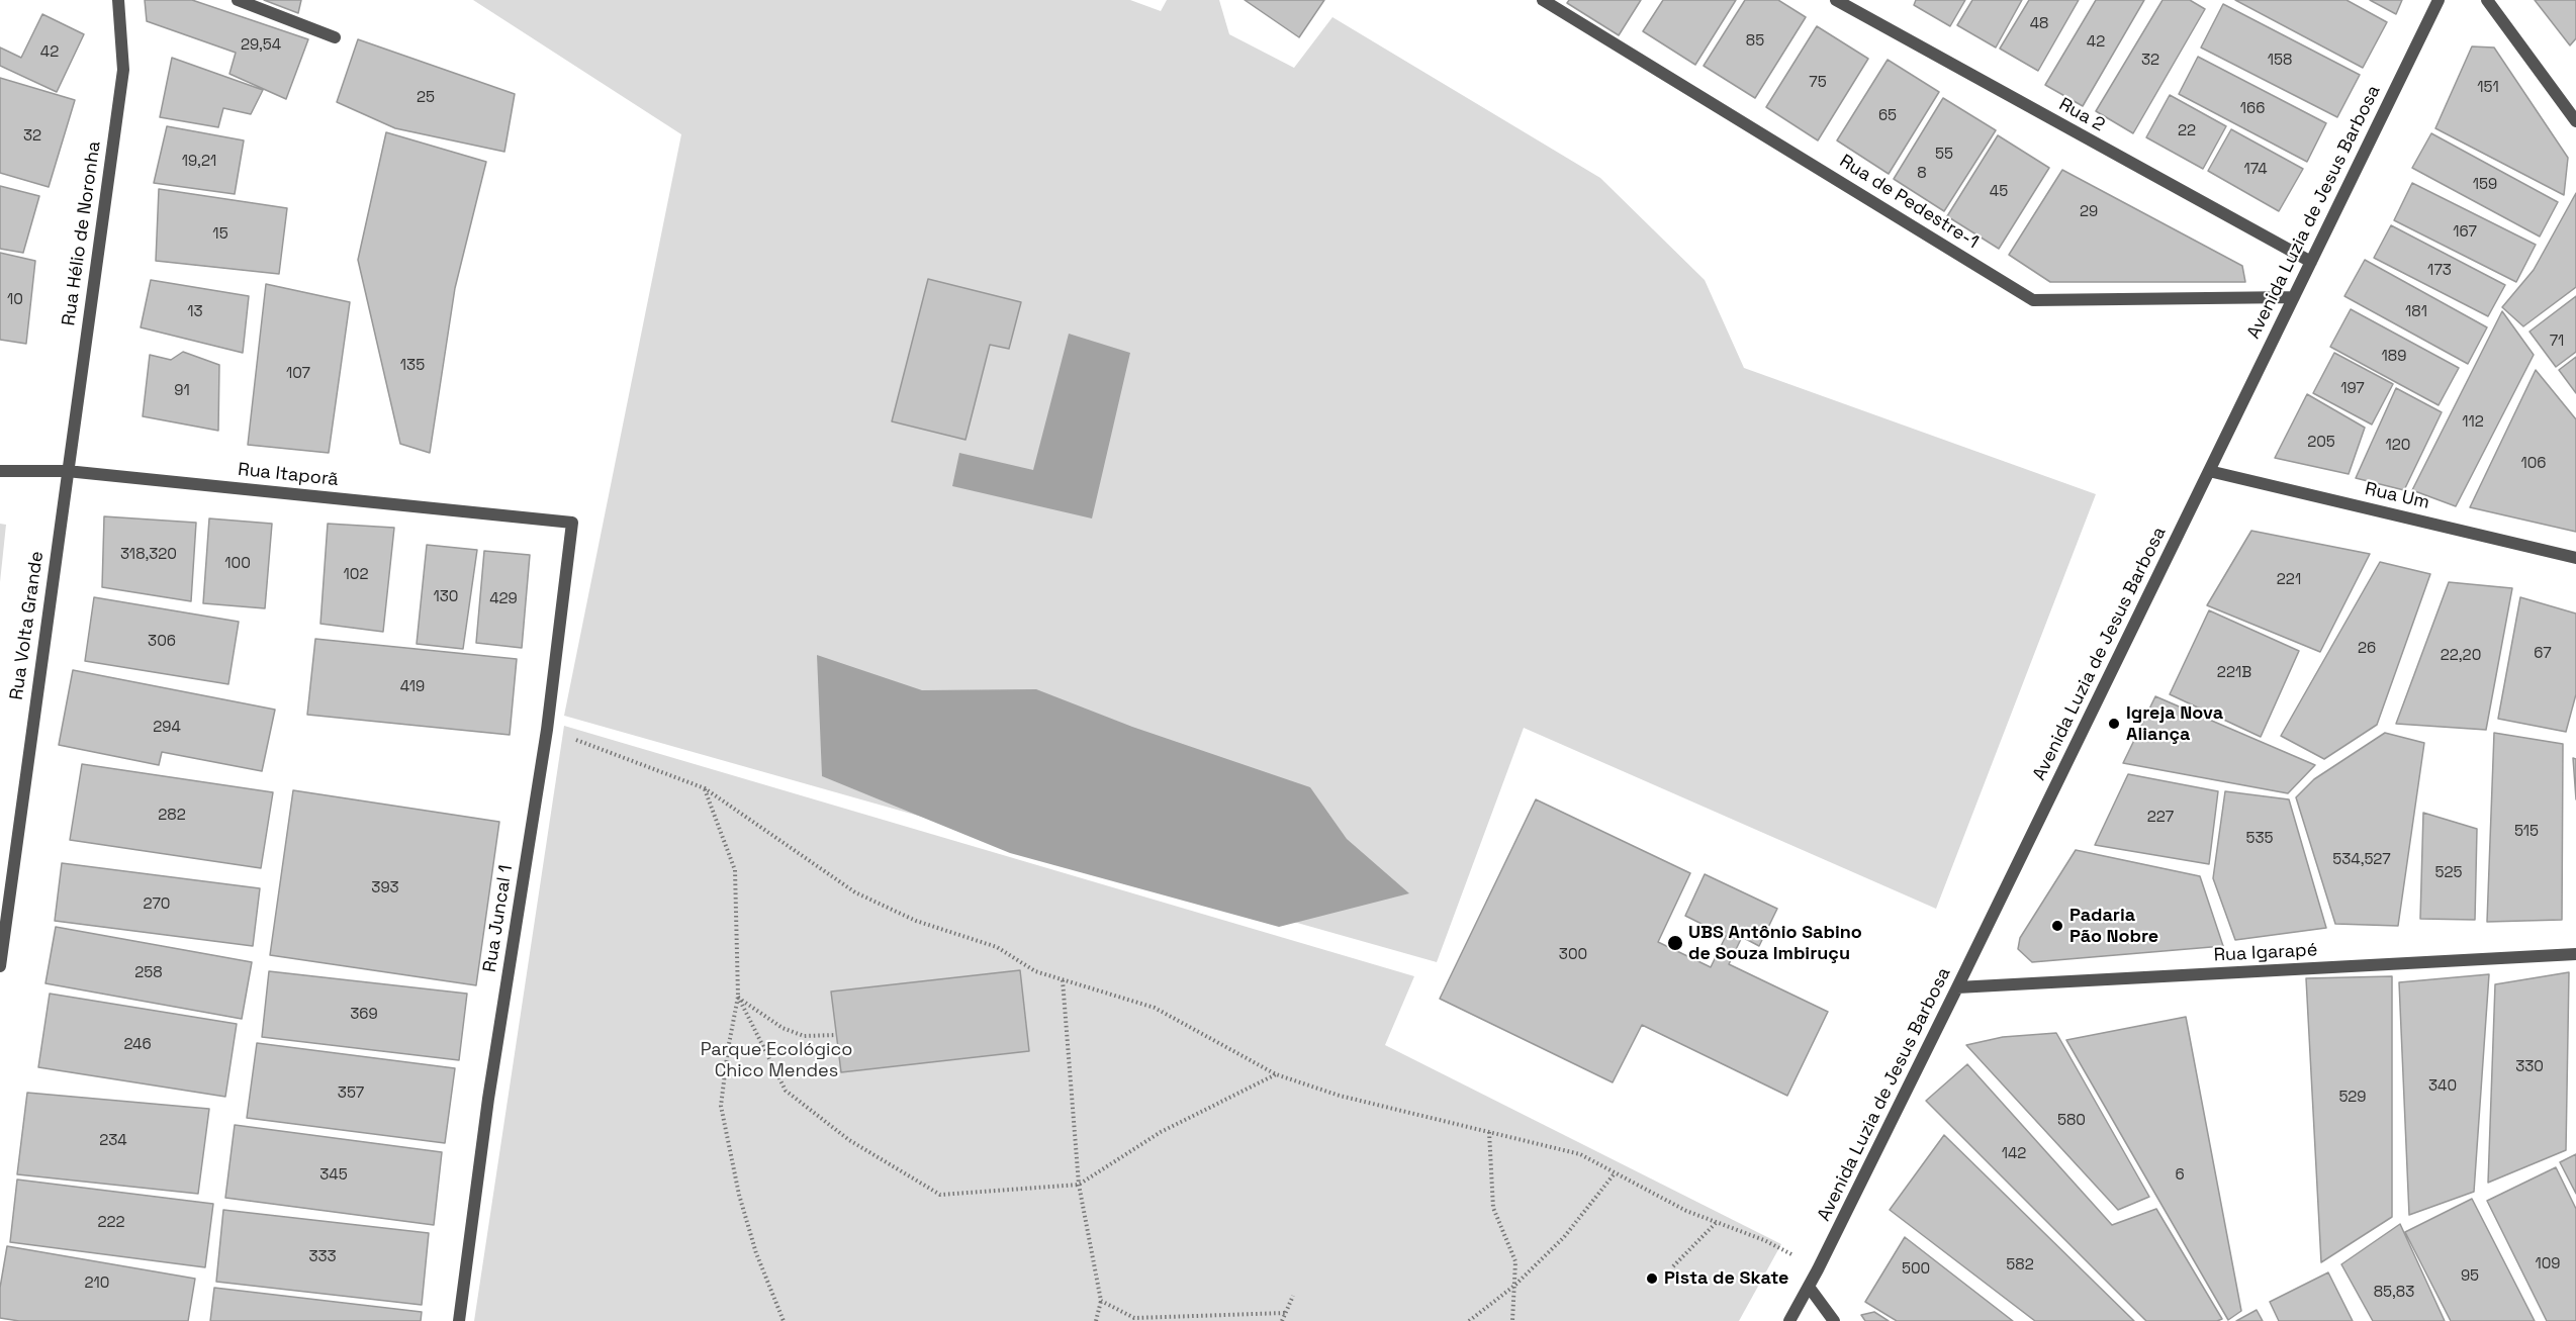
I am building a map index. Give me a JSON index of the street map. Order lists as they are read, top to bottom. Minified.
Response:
{"streets":{"street":["Rua 2","Rua de Pedestre-1","Avenida Luzia de Jesus Barbosa","Rua Hélio de Noronha","Rua Itaporã","Rua Um","Rua Volta Grande","Rua Juncal 1","Rua Igarapé"]},"crossings":[["Rua 2","Avenida Luzia de Jesus Barbosa"],["Rua de Pedestre-1","Avenida Luzia de Jesus Barbosa"],["Avenida Luzia de Jesus Barbosa","Rua Um"],["Avenida Luzia de Jesus Barbosa","Rua Igarapé"],["Rua Hélio de Noronha","Rua Itaporã"],["Rua Hélio de Noronha","Rua Volta Grande"],["Rua Itaporã","Rua Volta Grande"],["Rua Itaporã","Rua Juncal 1"]],"parks":["Parque Ecológico Chico Mendes"],"places":["Igreja Nova Aliança","Padaria Pão Nobre","UBS Antônio Sabino de Souza Imbiruçu","Pista de Skate"],"house_numbers":["48","85","42","29,54","42","32","158","75","151","25","166","65","22","32","55","19,21","174","8","159","45","29","167","15","173","10","13","181","71","189","135","107","197","91","112","205","120","106","318,320","100","102","221","130","429","306","26","67","22,20","221B","419","294","282","227","515","535","534,527","525","393","270","300","258","369","246","330","340","357","529","580","234","142","345","6","222","333","109","582","500","95","210","85,83"]}
